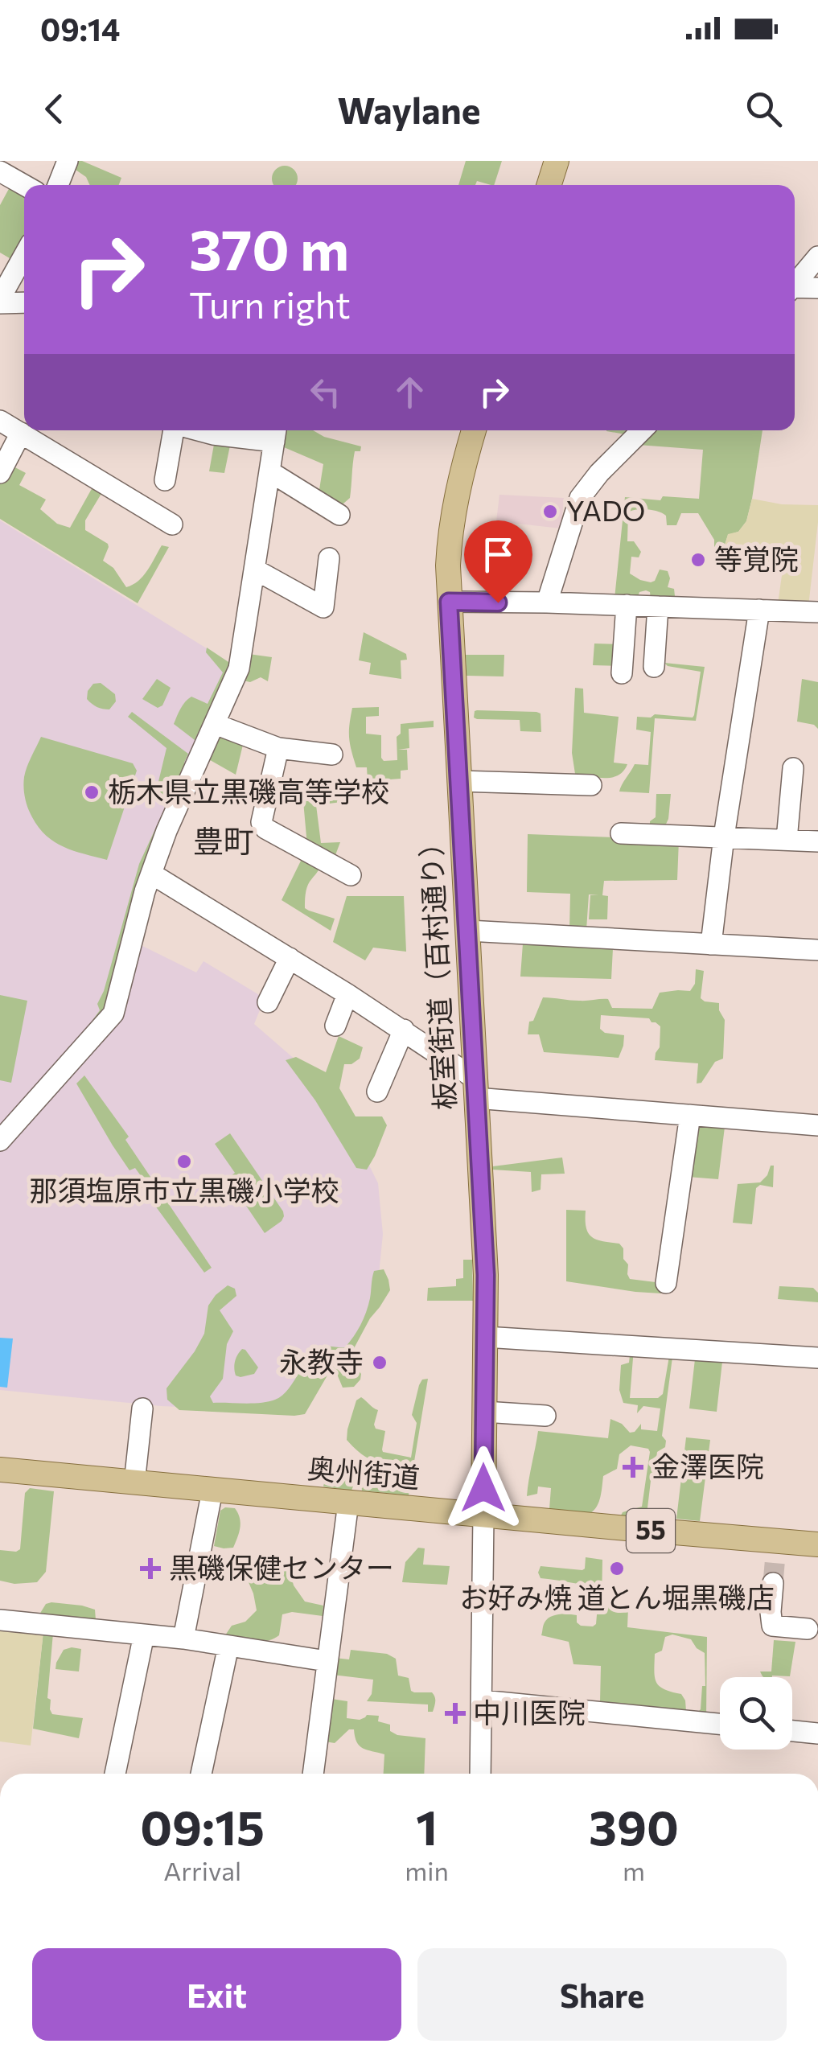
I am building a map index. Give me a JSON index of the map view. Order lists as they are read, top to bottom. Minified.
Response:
{"streets":{"main road":["板室街道（百村通り）","奥州街道","55"]},"crossings":[["板室街道（百村通り）","奥州街道"]],"districts":["豊町"],"places":{"other":["YADO","等覚院","栃木県立黒磯高等学校","那須塩原市立黒磯小学校","永教寺","お好み焼 道とん堀黒磯店"],"health":["金澤医院","黒磯保健センター","中川医院"]},"page":{"status":"09:14","header":"Waylane","turn":["370 m","Turn right"],"eta":["09:15","Arrival","1","min","390","m"],"buttons":["Exit","Share"]}}
